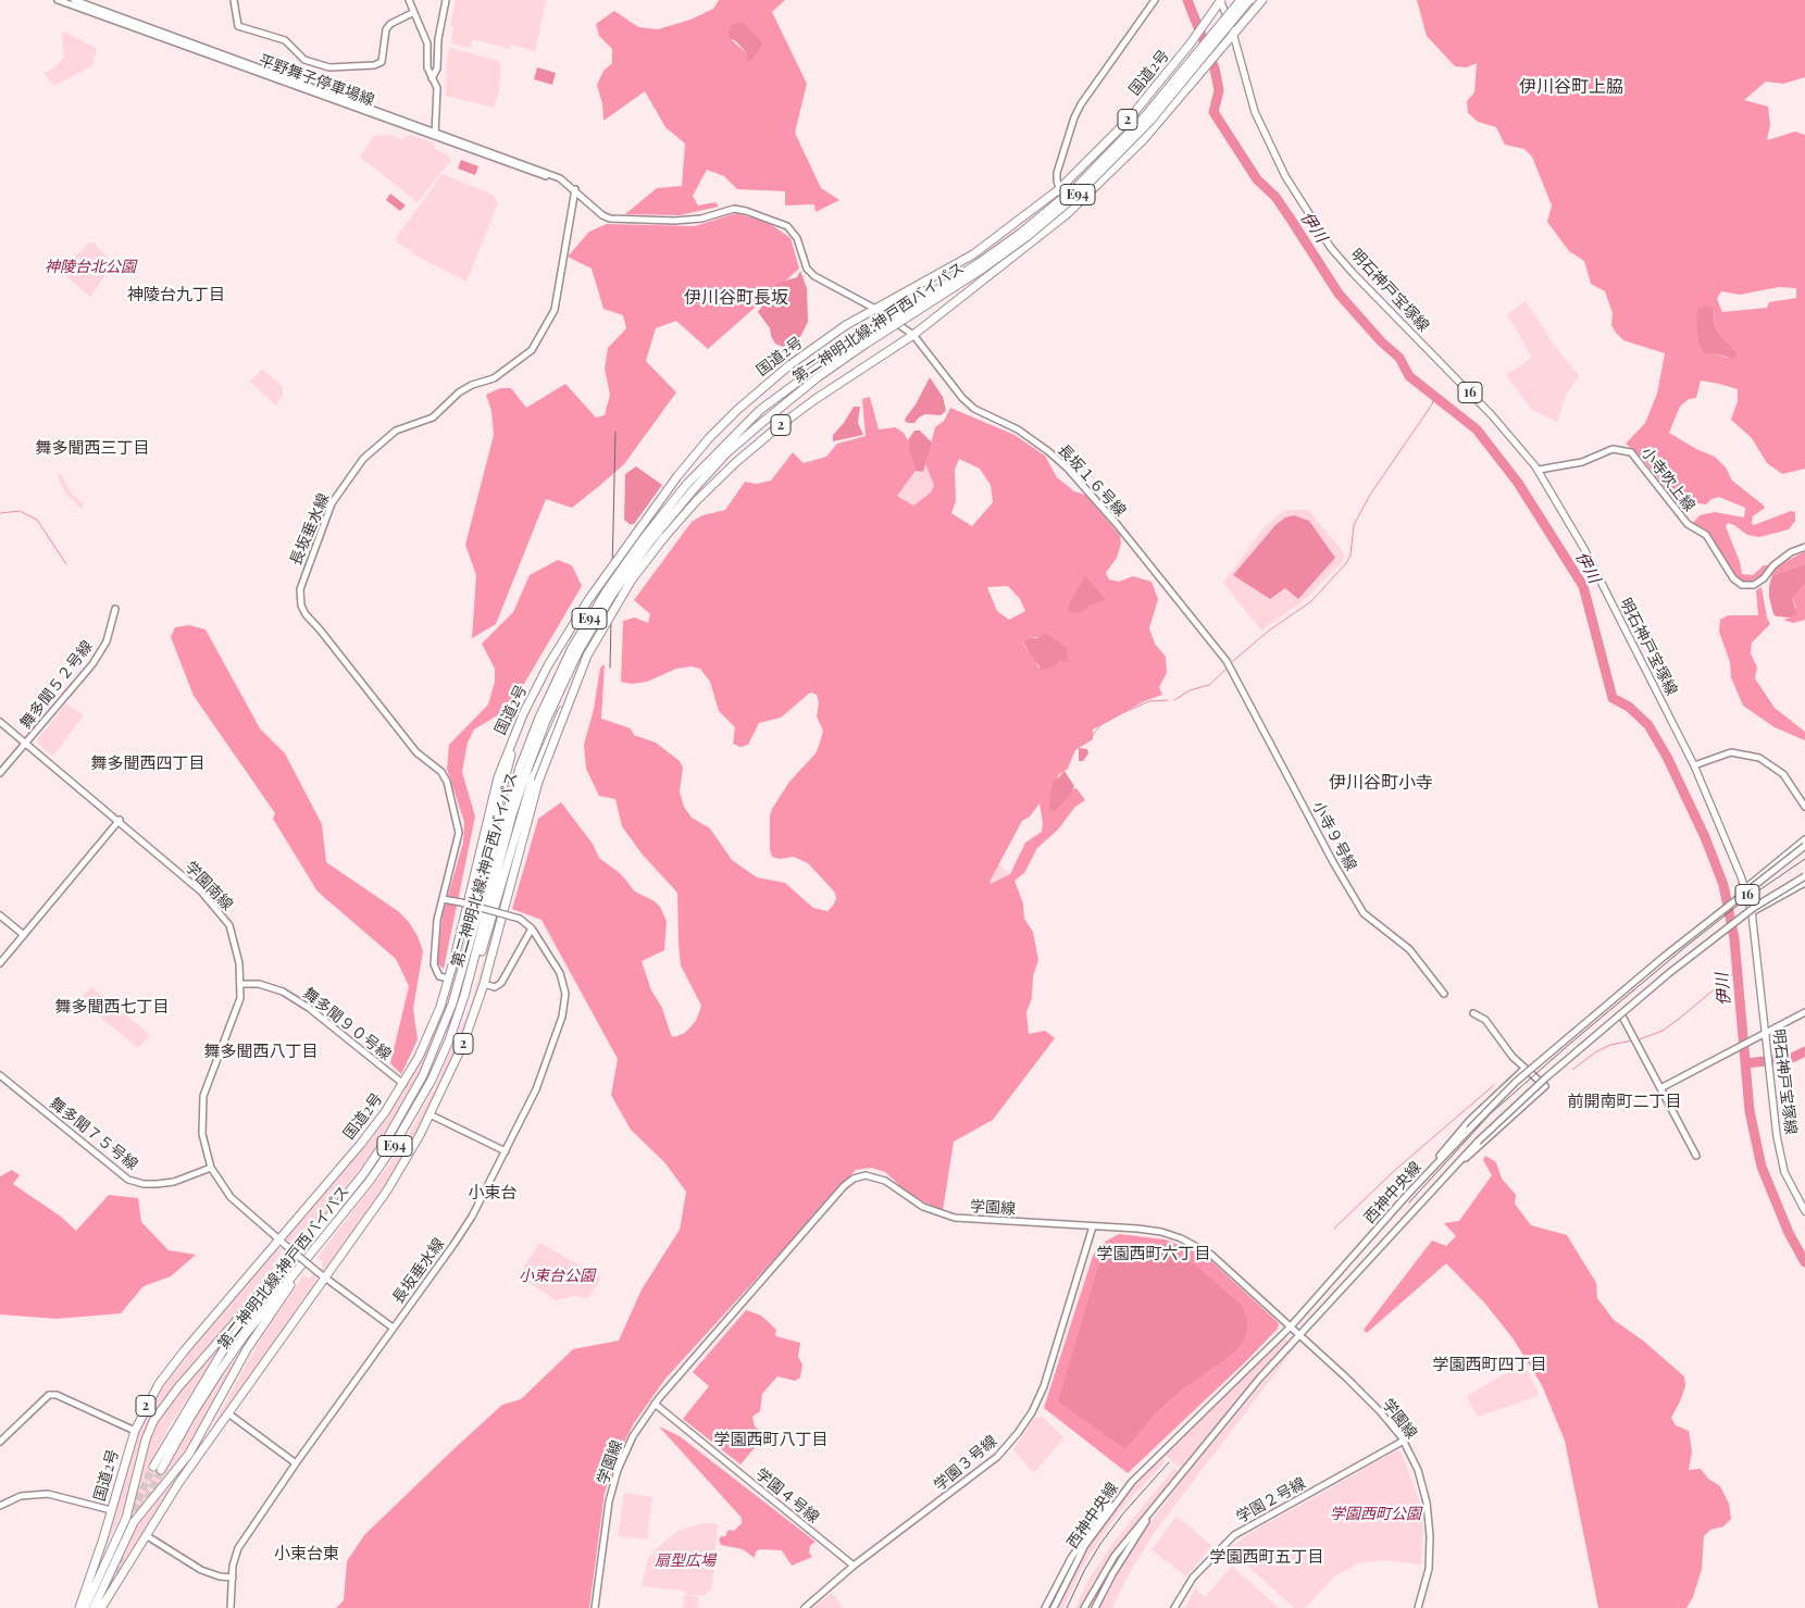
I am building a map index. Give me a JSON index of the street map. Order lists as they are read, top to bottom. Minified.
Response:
{"streets":{"highway":["国道2号","2","E94","第二神明北線;神戸西バイパス"],"main road":["明石神戸宝塚線","16"],"street":["平野舞子停車場線","小寺吹上線","長坂１６号線","長坂垂水線","舞多聞５２号線","小寺９号線","学園南線","舞多聞９０号線","舞多聞７５号線","西神中央線","学園線","学園３号線","学園４号線","学園２号線"]},"crossings":[["国道2号","平野舞子停車場線"],["国道2号","明石神戸宝塚線"],["国道2号","長坂垂水線"],["国道2号","学園南線"],["国道2号","舞多聞９０号線"],["平野舞子停車場線","2"],["平野舞子停車場線","長坂１６号線"],["平野舞子停車場線","長坂垂水線"],["2","明石神戸宝塚線"],["2","長坂１６号線"],["2","学園南線"],["明石神戸宝塚線","小寺吹上線"],["長坂１６号線","小寺９号線"],["長坂垂水線","学園南線"],["舞多聞５２号線","学園南線"],["学園南線","舞多聞９０号線"],["学園南線","舞多聞７５号線"],["西神中央線","学園線"],["学園線","学園３号線"],["学園線","学園４号線"],["学園線","学園２号線"],["学園３号線","学園４号線"]],"districts":["伊川谷町上脇","神陵台九丁目","伊川谷町長坂","舞多聞西三丁目","舞多聞西四丁目","伊川谷町小寺","舞多聞西七丁目","舞多聞西八丁目","前開南町二丁目","小束台","学園西町六丁目","学園西町四丁目","学園西町八丁目","小束台東","学園西町五丁目"],"water":["伊川"],"parks":["神陵台北公園","小束台公園","学園西町公園","扇型広場"]}
